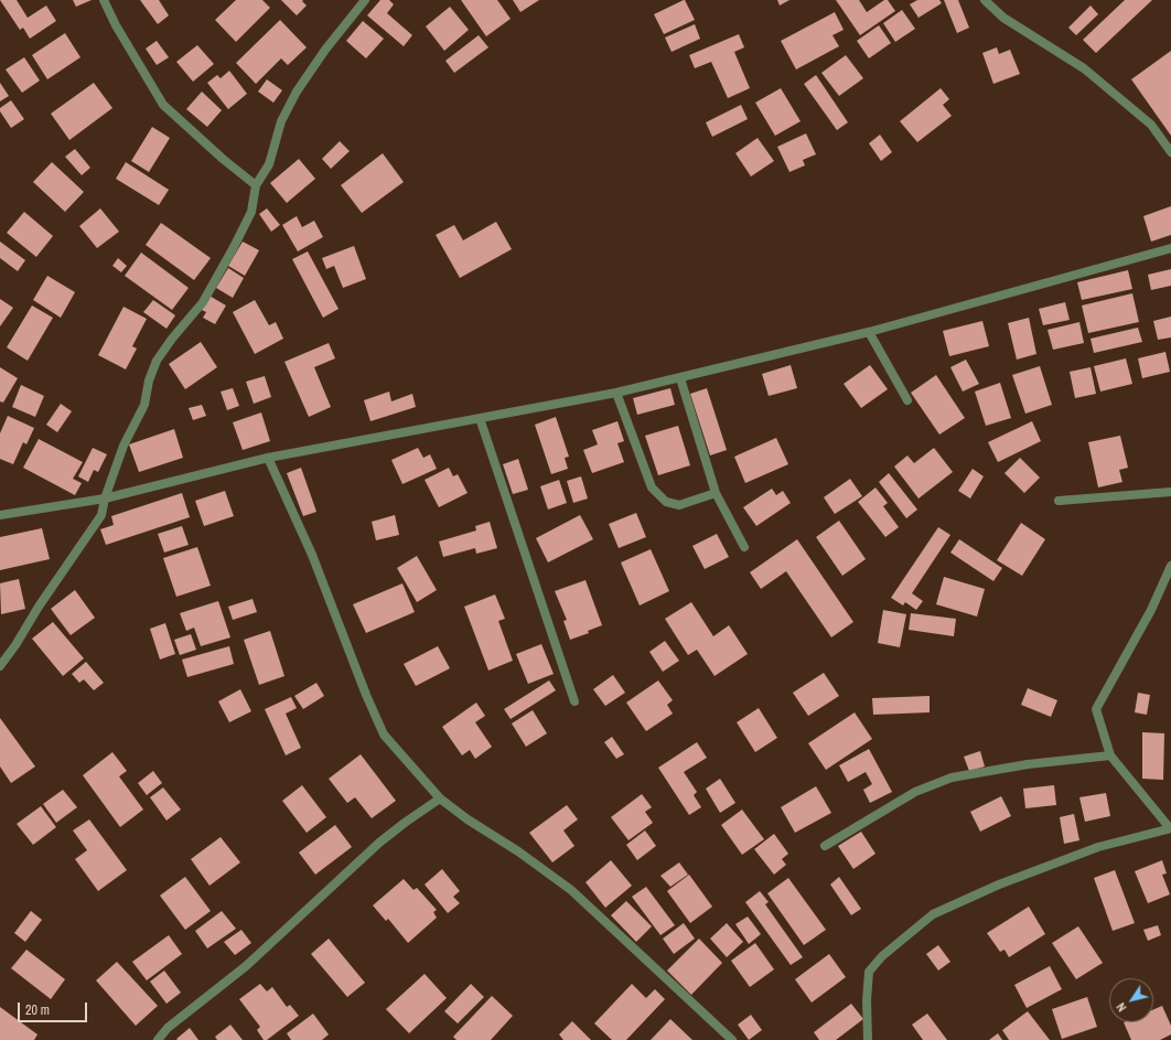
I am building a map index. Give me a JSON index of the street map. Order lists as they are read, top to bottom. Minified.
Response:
{"scale_bar":"20 m","north":"bottom left"}
